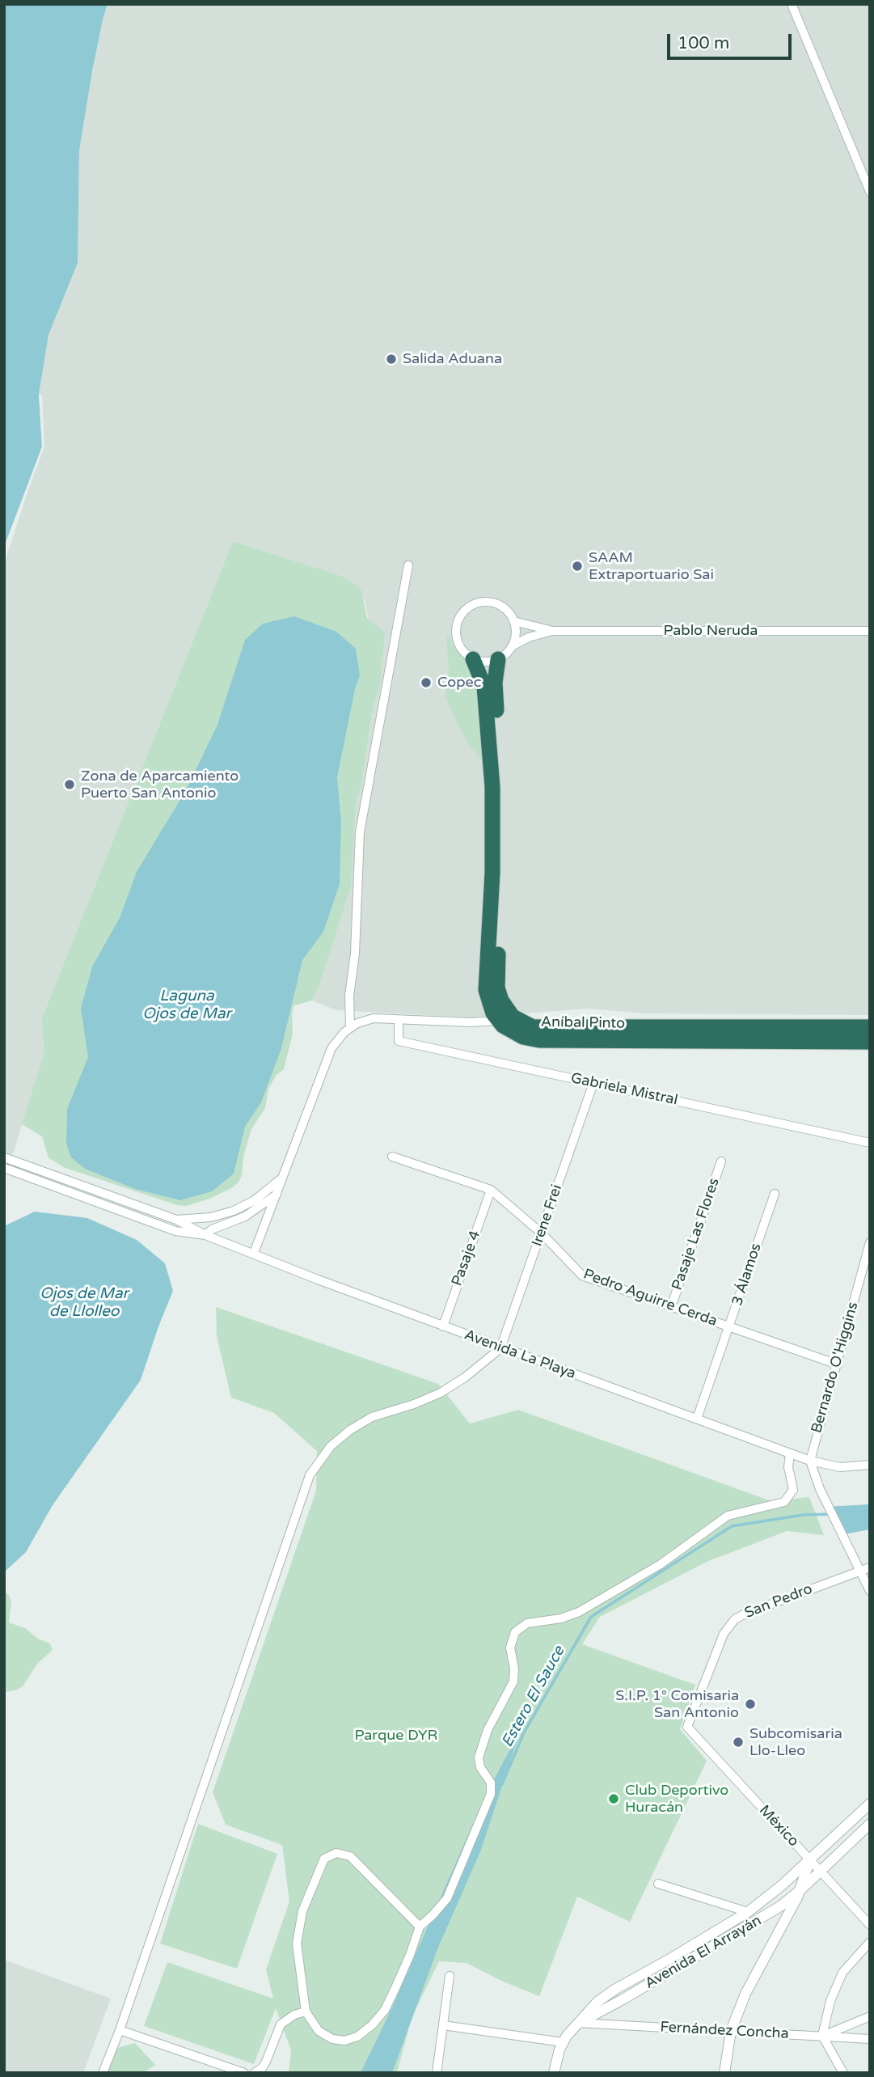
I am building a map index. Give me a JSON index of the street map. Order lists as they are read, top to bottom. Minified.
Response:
{"streets":{"highway":["Aníbal Pinto"],"street":["Pablo Neruda","Gabriela Mistral","Irene Frei","Pasaje Las Flores","Pasaje 4","3 Álamos","Pedro Aguirre Cerda","Avenida La Playa","Bernardo O'Higgins","San Pedro","México","Avenida El Arrayán","Fernández Concha"]},"crossings":[["Pablo Neruda","Aníbal Pinto"],["Gabriela Mistral","Irene Frei"],["Irene Frei","Pedro Aguirre Cerda"],["Irene Frei","Avenida La Playa"],["Pasaje Las Flores","Pedro Aguirre Cerda"],["Pasaje 4","Pedro Aguirre Cerda"],["Pasaje 4","Avenida La Playa"],["3 Álamos","Pedro Aguirre Cerda"],["3 Álamos","Avenida La Playa"],["Pedro Aguirre Cerda","Bernardo O'Higgins"],["Avenida La Playa","Bernardo O'Higgins"],["San Pedro","México"],["México","Avenida El Arrayán"],["Avenida El Arrayán","Fernández Concha"]],"water":["Laguna Ojos de Mar","Ojos de Mar de Llolleo","Estero El Sauce"],"parks":["Parque DYR"],"places":["Salida Aduana","SAAM Extraportuario Sai","Copec","Zona de Aparcamiento Puerto San Antonio","S.I.P. 1° Comisaria San Antonio","Subcomisaria Llo-Lleo","Club Deportivo Huracán"],"scale_bar":"100 m"}
